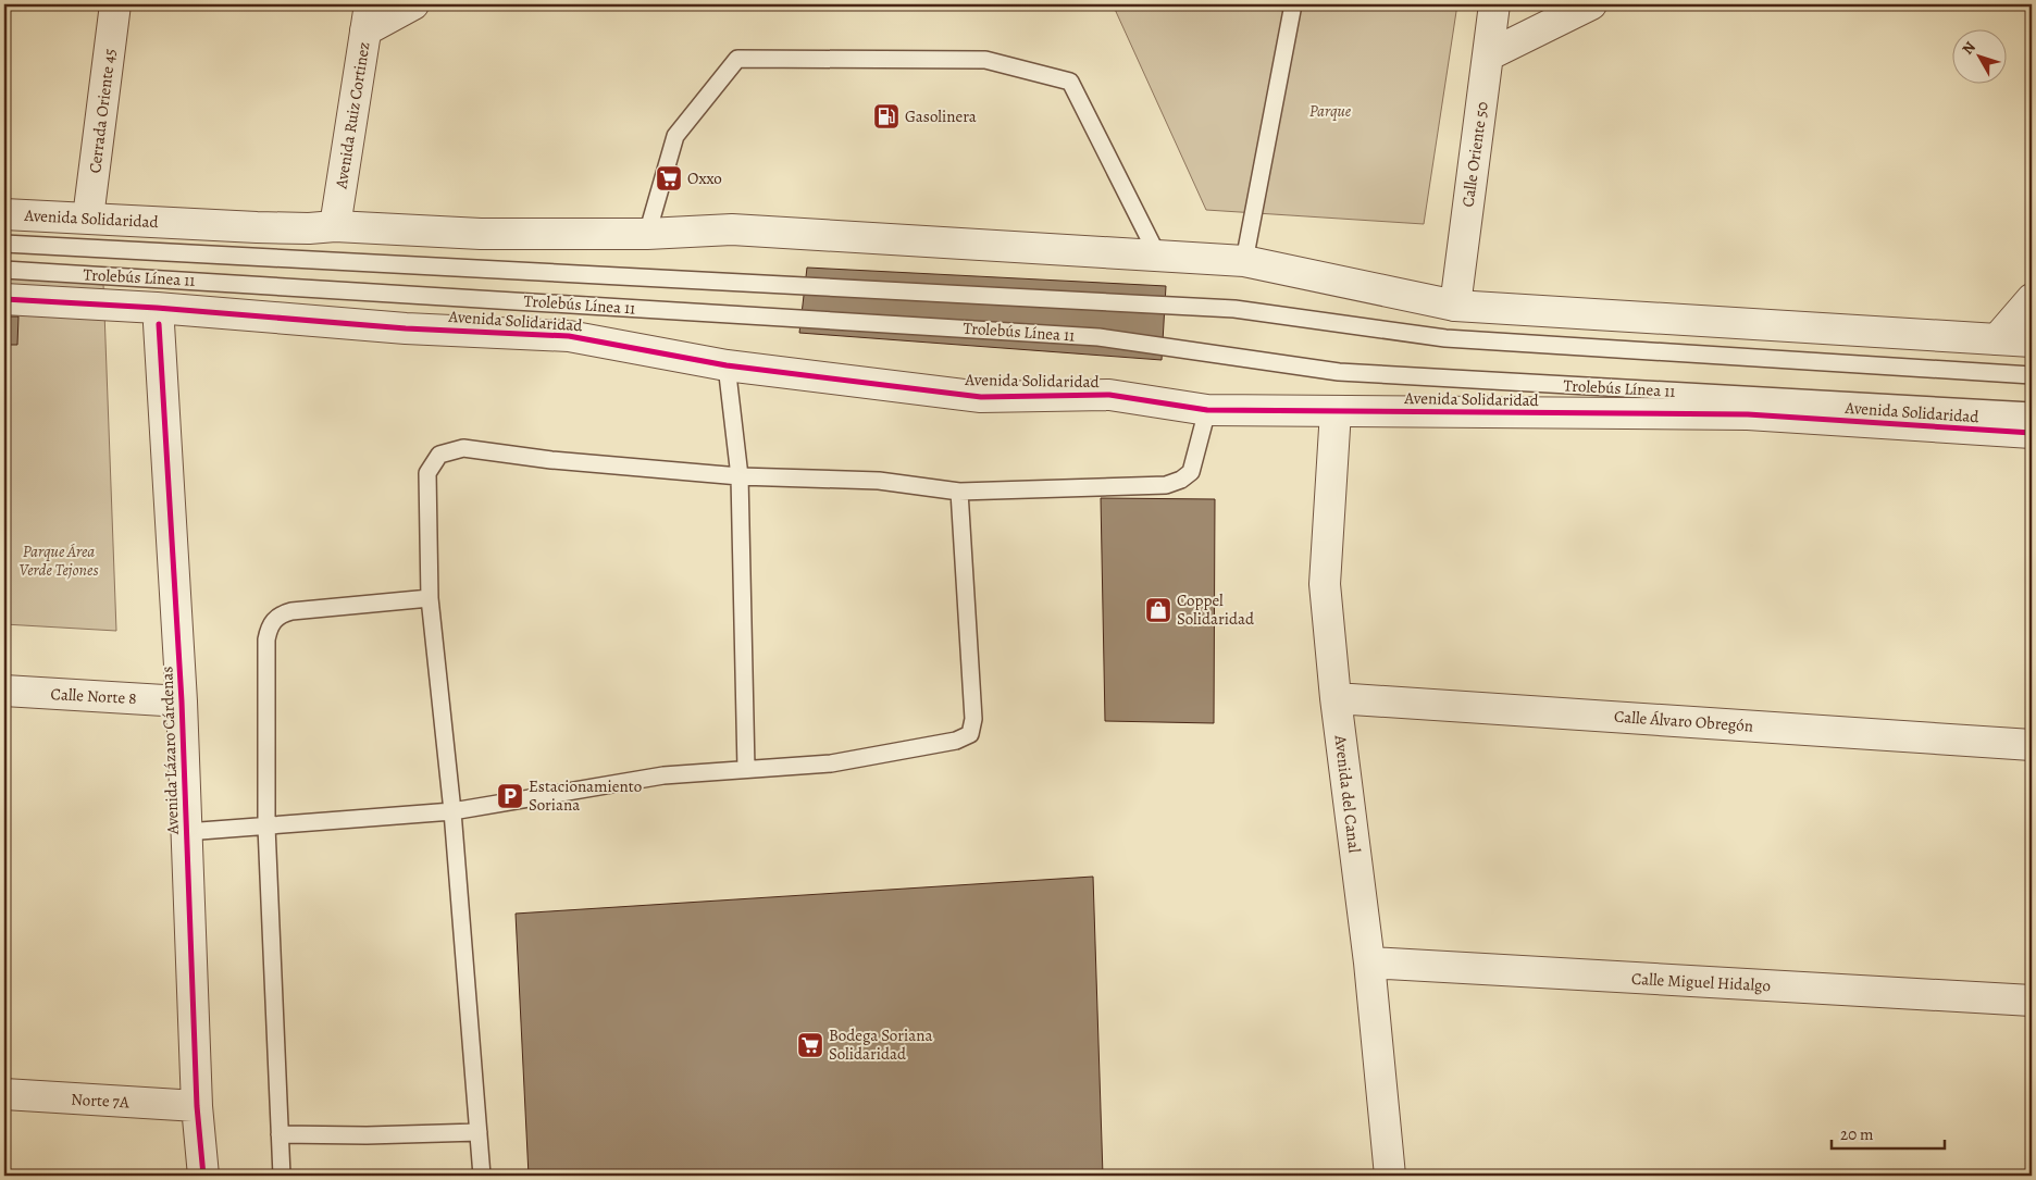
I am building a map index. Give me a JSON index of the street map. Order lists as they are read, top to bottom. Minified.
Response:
{"streets":{"street":["Cerrada Oriente 45","Avenida Ruiz Cortinez","Calle Oriente 50","Avenida Solidaridad","Calle Norte 8","Calle Álvaro Obregón","Avenida Lázaro Cárdenas","Avenida del Canal","Calle Miguel Hidalgo","Norte 7A"],"lane":["Trolebús Línea 11"]},"crossings":[["Cerrada Oriente 45","Avenida Solidaridad"],["Avenida Ruiz Cortinez","Avenida Solidaridad"],["Calle Oriente 50","Avenida Solidaridad"],["Avenida Solidaridad","Avenida del Canal"],["Calle Norte 8","Avenida Lázaro Cárdenas"],["Calle Álvaro Obregón","Avenida del Canal"],["Avenida Lázaro Cárdenas","Norte 7A"],["Avenida del Canal","Calle Miguel Hidalgo"]],"parks":["Parque","Parque Área Verde Tejones"],"places":{"fuel station":["Gasolinera"],"supermarket":["Oxxo","Bodega Soriana Solidaridad"],"shop":["Coppel Solidaridad"],"parking":["Estacionamiento Soriana"]},"scale_bar":"20 m","north":"top left"}
